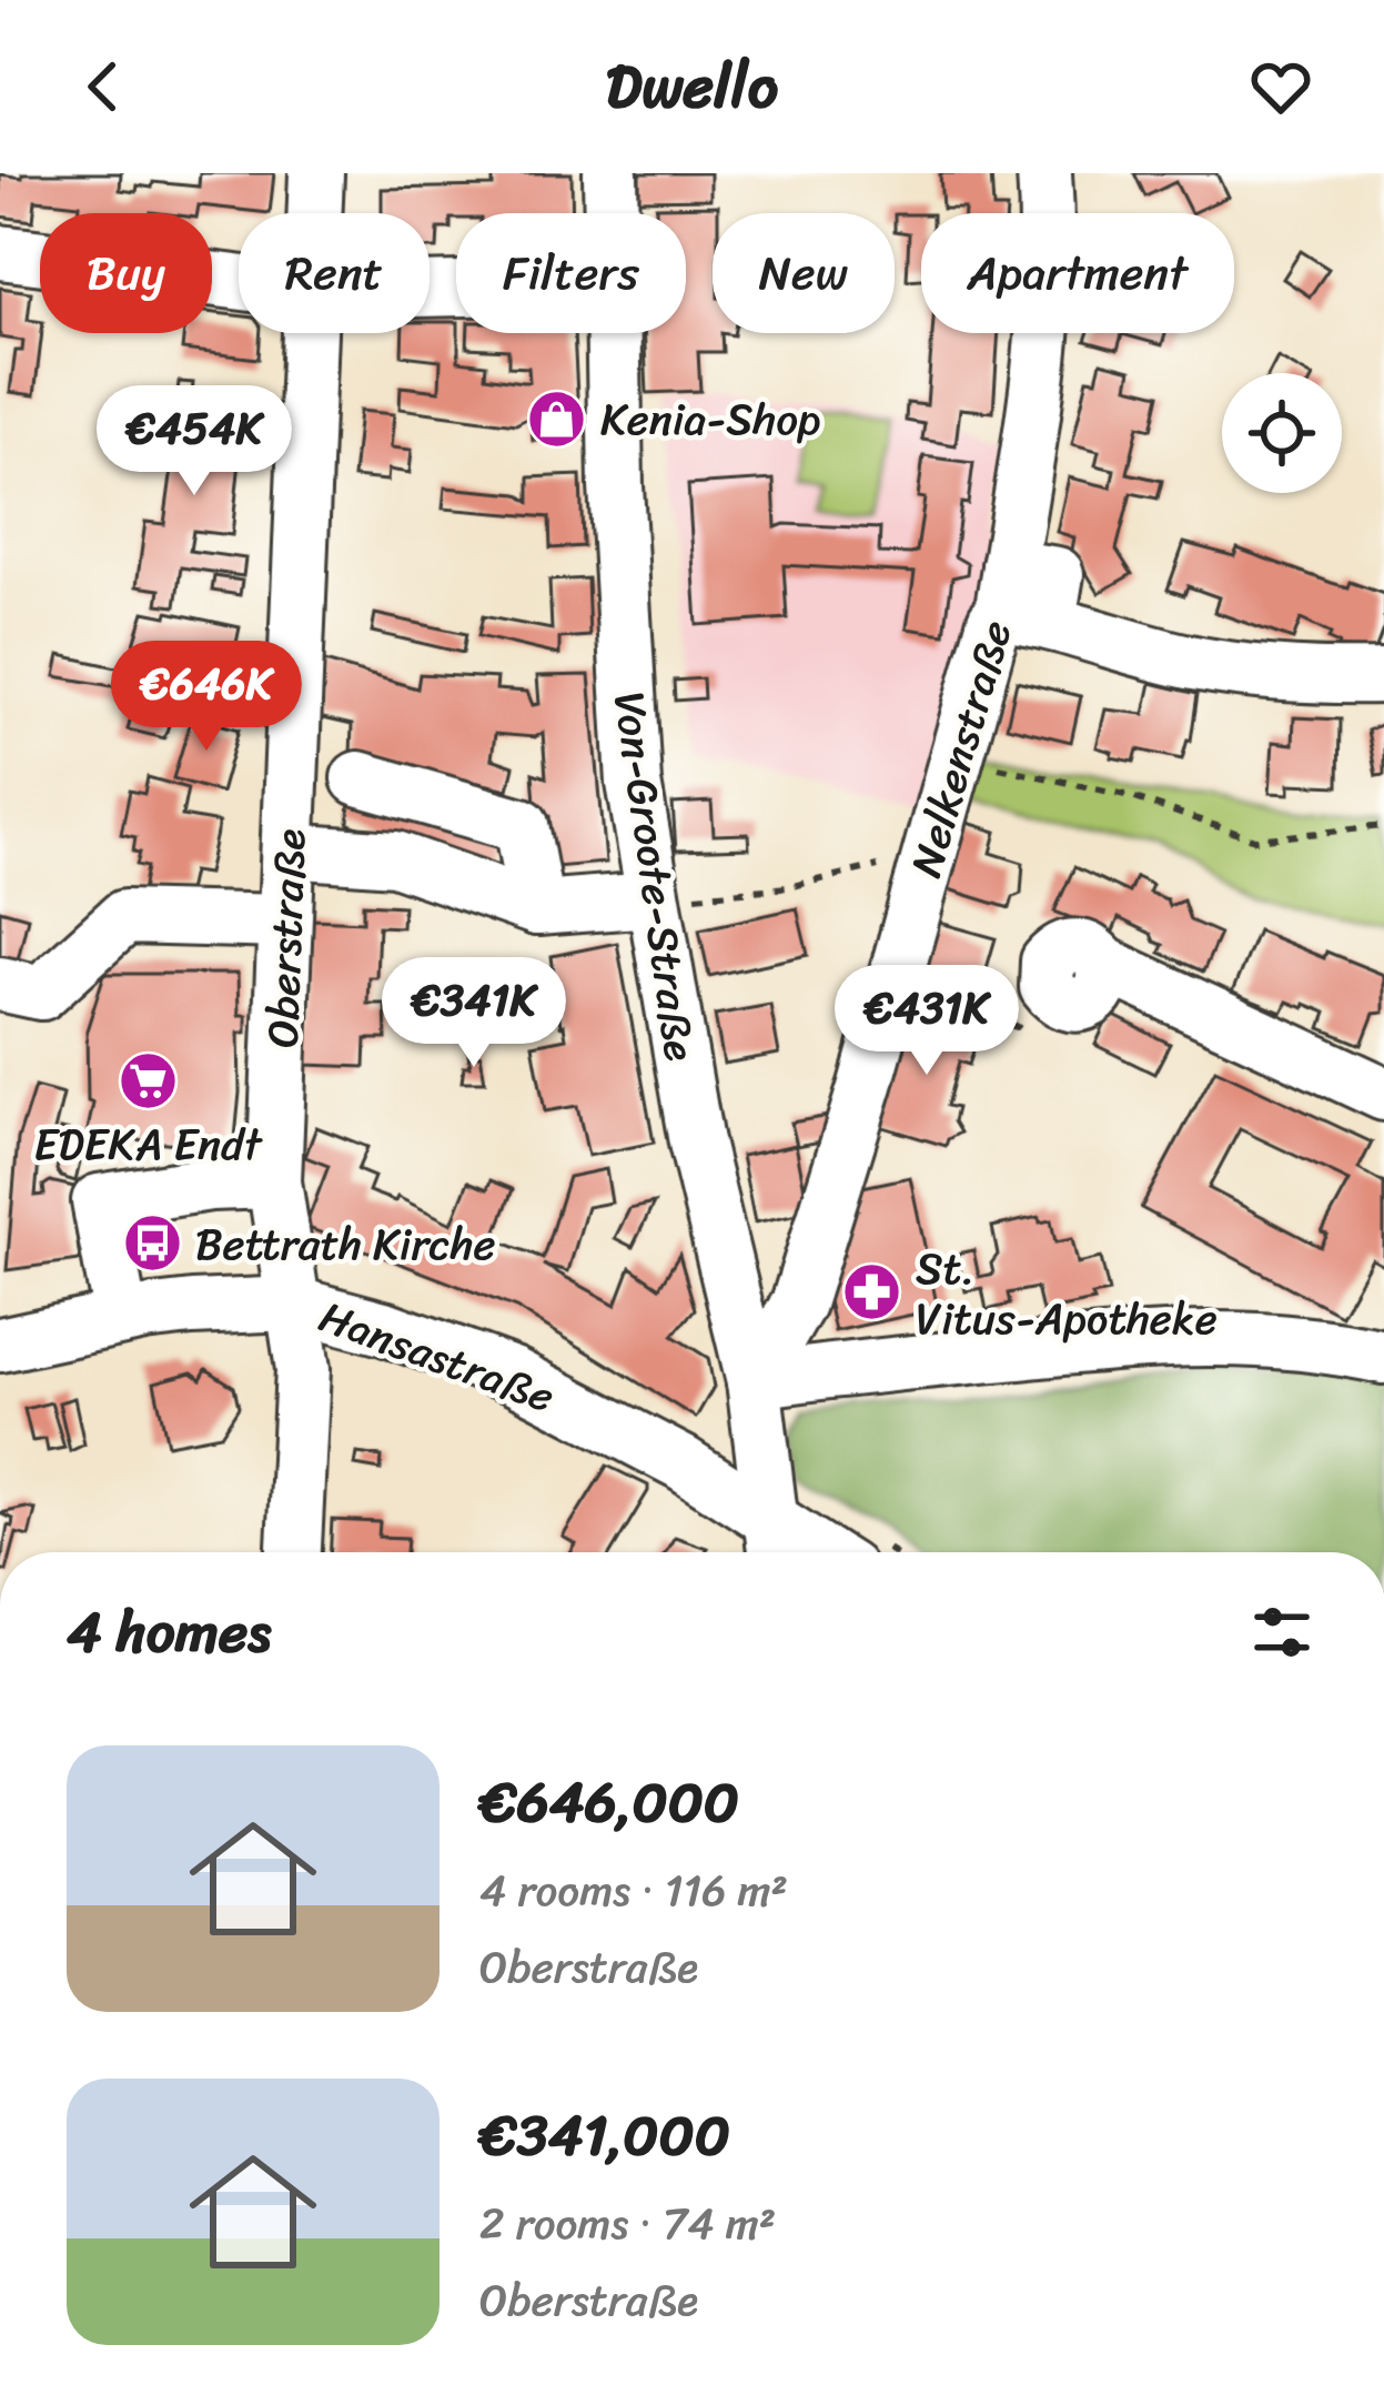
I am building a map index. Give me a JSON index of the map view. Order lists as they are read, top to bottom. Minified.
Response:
{"streets":{"street":["Nelkenstraße","Von-Groote-Straße","Oberstraße","Hansastraße"]},"crossings":[["Nelkenstraße","Von-Groote-Straße"],["Von-Groote-Straße","Hansastraße"],["Oberstraße","Hansastraße"]],"places":{"shop":["Kenia-Shop"],"supermarket":["EDEKA Endt"],"bus stop":["Bettrath Kirche"],"pharmacy":["St. Vitus-Apotheke"]},"page":{"header":"Dwello","chip":["Buy","Rent","Filters","New","Apartment"],"price":["€454K","€646K","€341K","€431K"],"heading":"4 homes","list":[{"name":"€646,000","note":"4 rooms · 116 m² · Oberstraße"},{"name":"€341,000","note":"2 rooms · 74 m² · Oberstraße"}]}}
